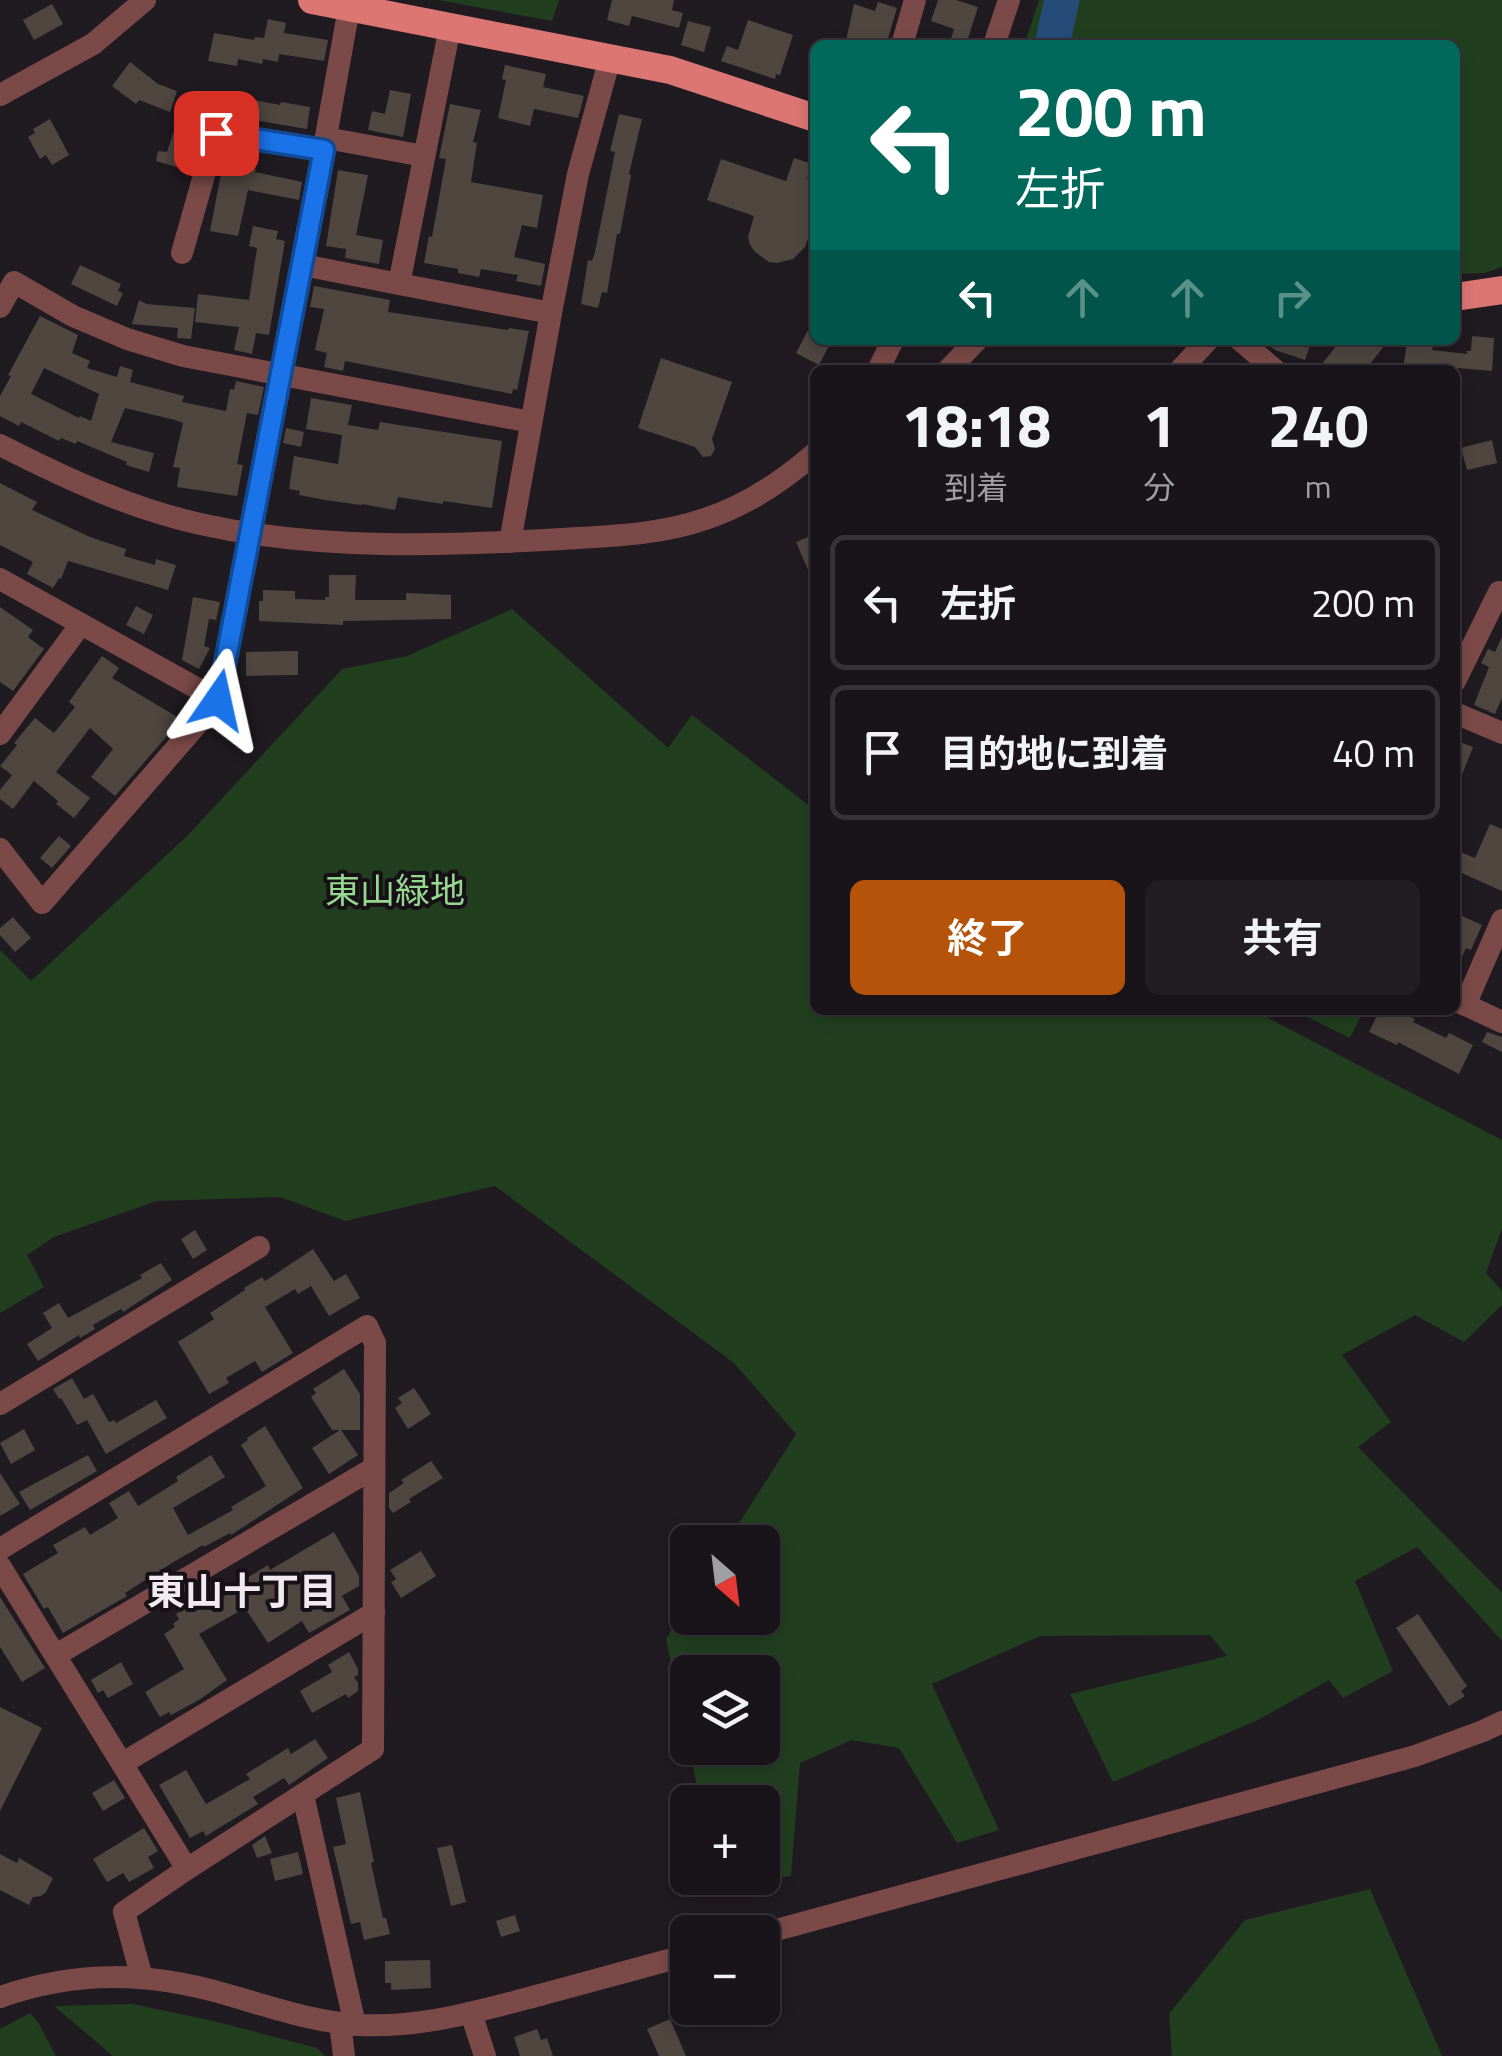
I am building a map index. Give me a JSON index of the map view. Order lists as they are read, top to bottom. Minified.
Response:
{"districts":["東山十丁目"],"parks":["東山緑地"],"north":"bottom right","page":{"turn":["200 m","左折"],"eta":["18:18","到着","1","分","240","m"],"list":[{"name":"左折","value":"200 m"},{"name":"目的地に到着","value":"40 m"}],"buttons":["終了","共有"],"map_buttons":["+","−"]}}
